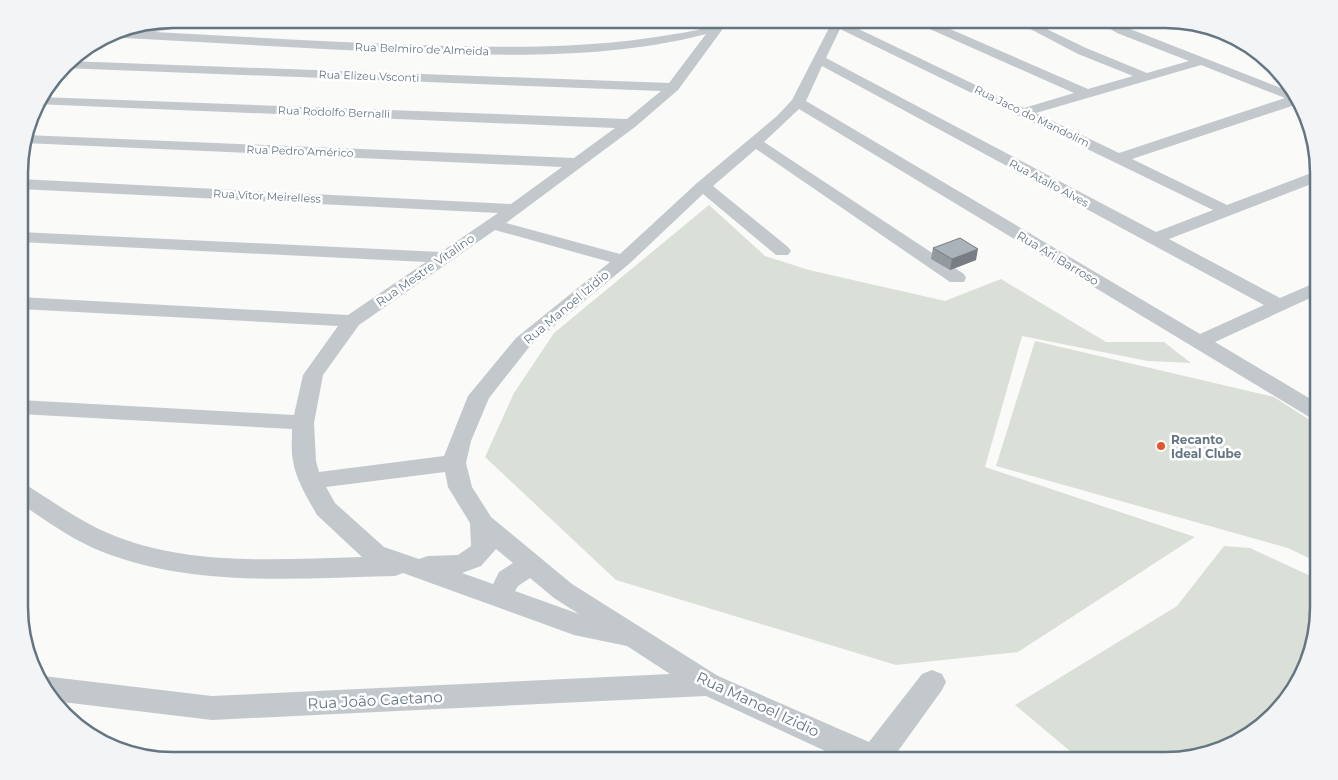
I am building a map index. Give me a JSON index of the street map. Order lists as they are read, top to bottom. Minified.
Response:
{"streets":{"street":["Rua Belmiro de Almeida","Rua Elizeu Vsconti","Rua Rodolfo Bernalli","Rua Jaco do Mandolim","Rua Pedro Américo","Rua Atalfo Alves","Rua Vitor Meirelless","Rua Ari Barroso","Rua Mestre Vitalino","Rua Manoel Izidio","Rua João Caetano"]},"crossings":[["Rua Elizeu Vsconti","Rua Mestre Vitalino"],["Rua Rodolfo Bernalli","Rua Mestre Vitalino"],["Rua Pedro Américo","Rua Mestre Vitalino"],["Rua Atalfo Alves","Rua Manoel Izidio"],["Rua Vitor Meirelless","Rua Mestre Vitalino"],["Rua Ari Barroso","Rua Manoel Izidio"],["Rua Mestre Vitalino","Rua Manoel Izidio"],["Rua Manoel Izidio","Rua João Caetano"]],"places":["Recanto Ideal Clube"]}
